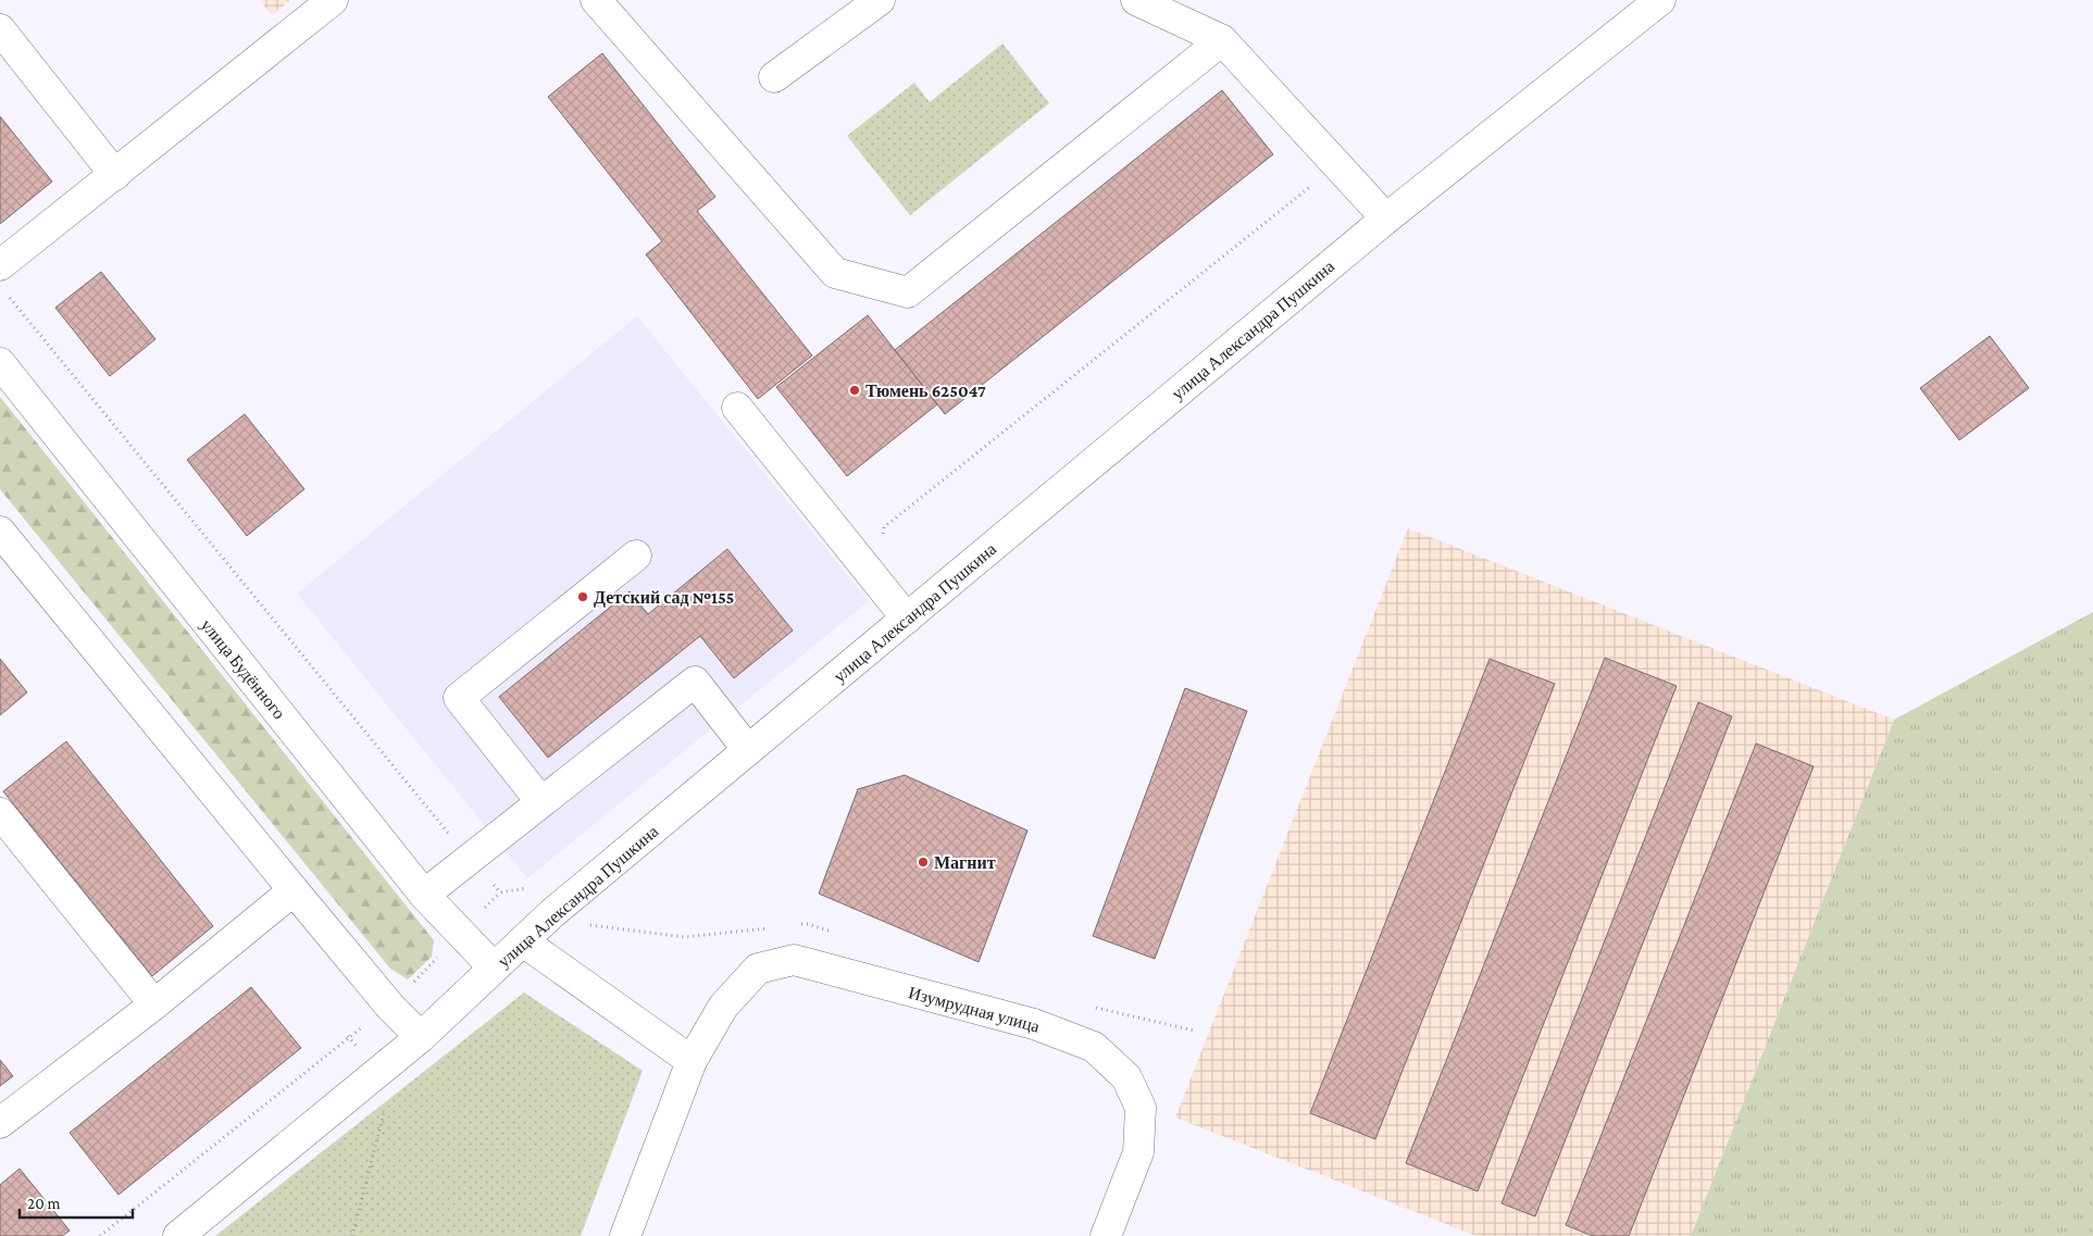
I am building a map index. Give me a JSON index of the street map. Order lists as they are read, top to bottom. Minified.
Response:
{"streets":{"street":["улица Александра Пушкина","улица Будённого","Изумрудная улица"]},"crossings":[["улица Александра Пушкина","улица Будённого"]],"places":["Тюмень 625047","Детский сад №155","Магнит"],"scale_bar":"20 m"}
